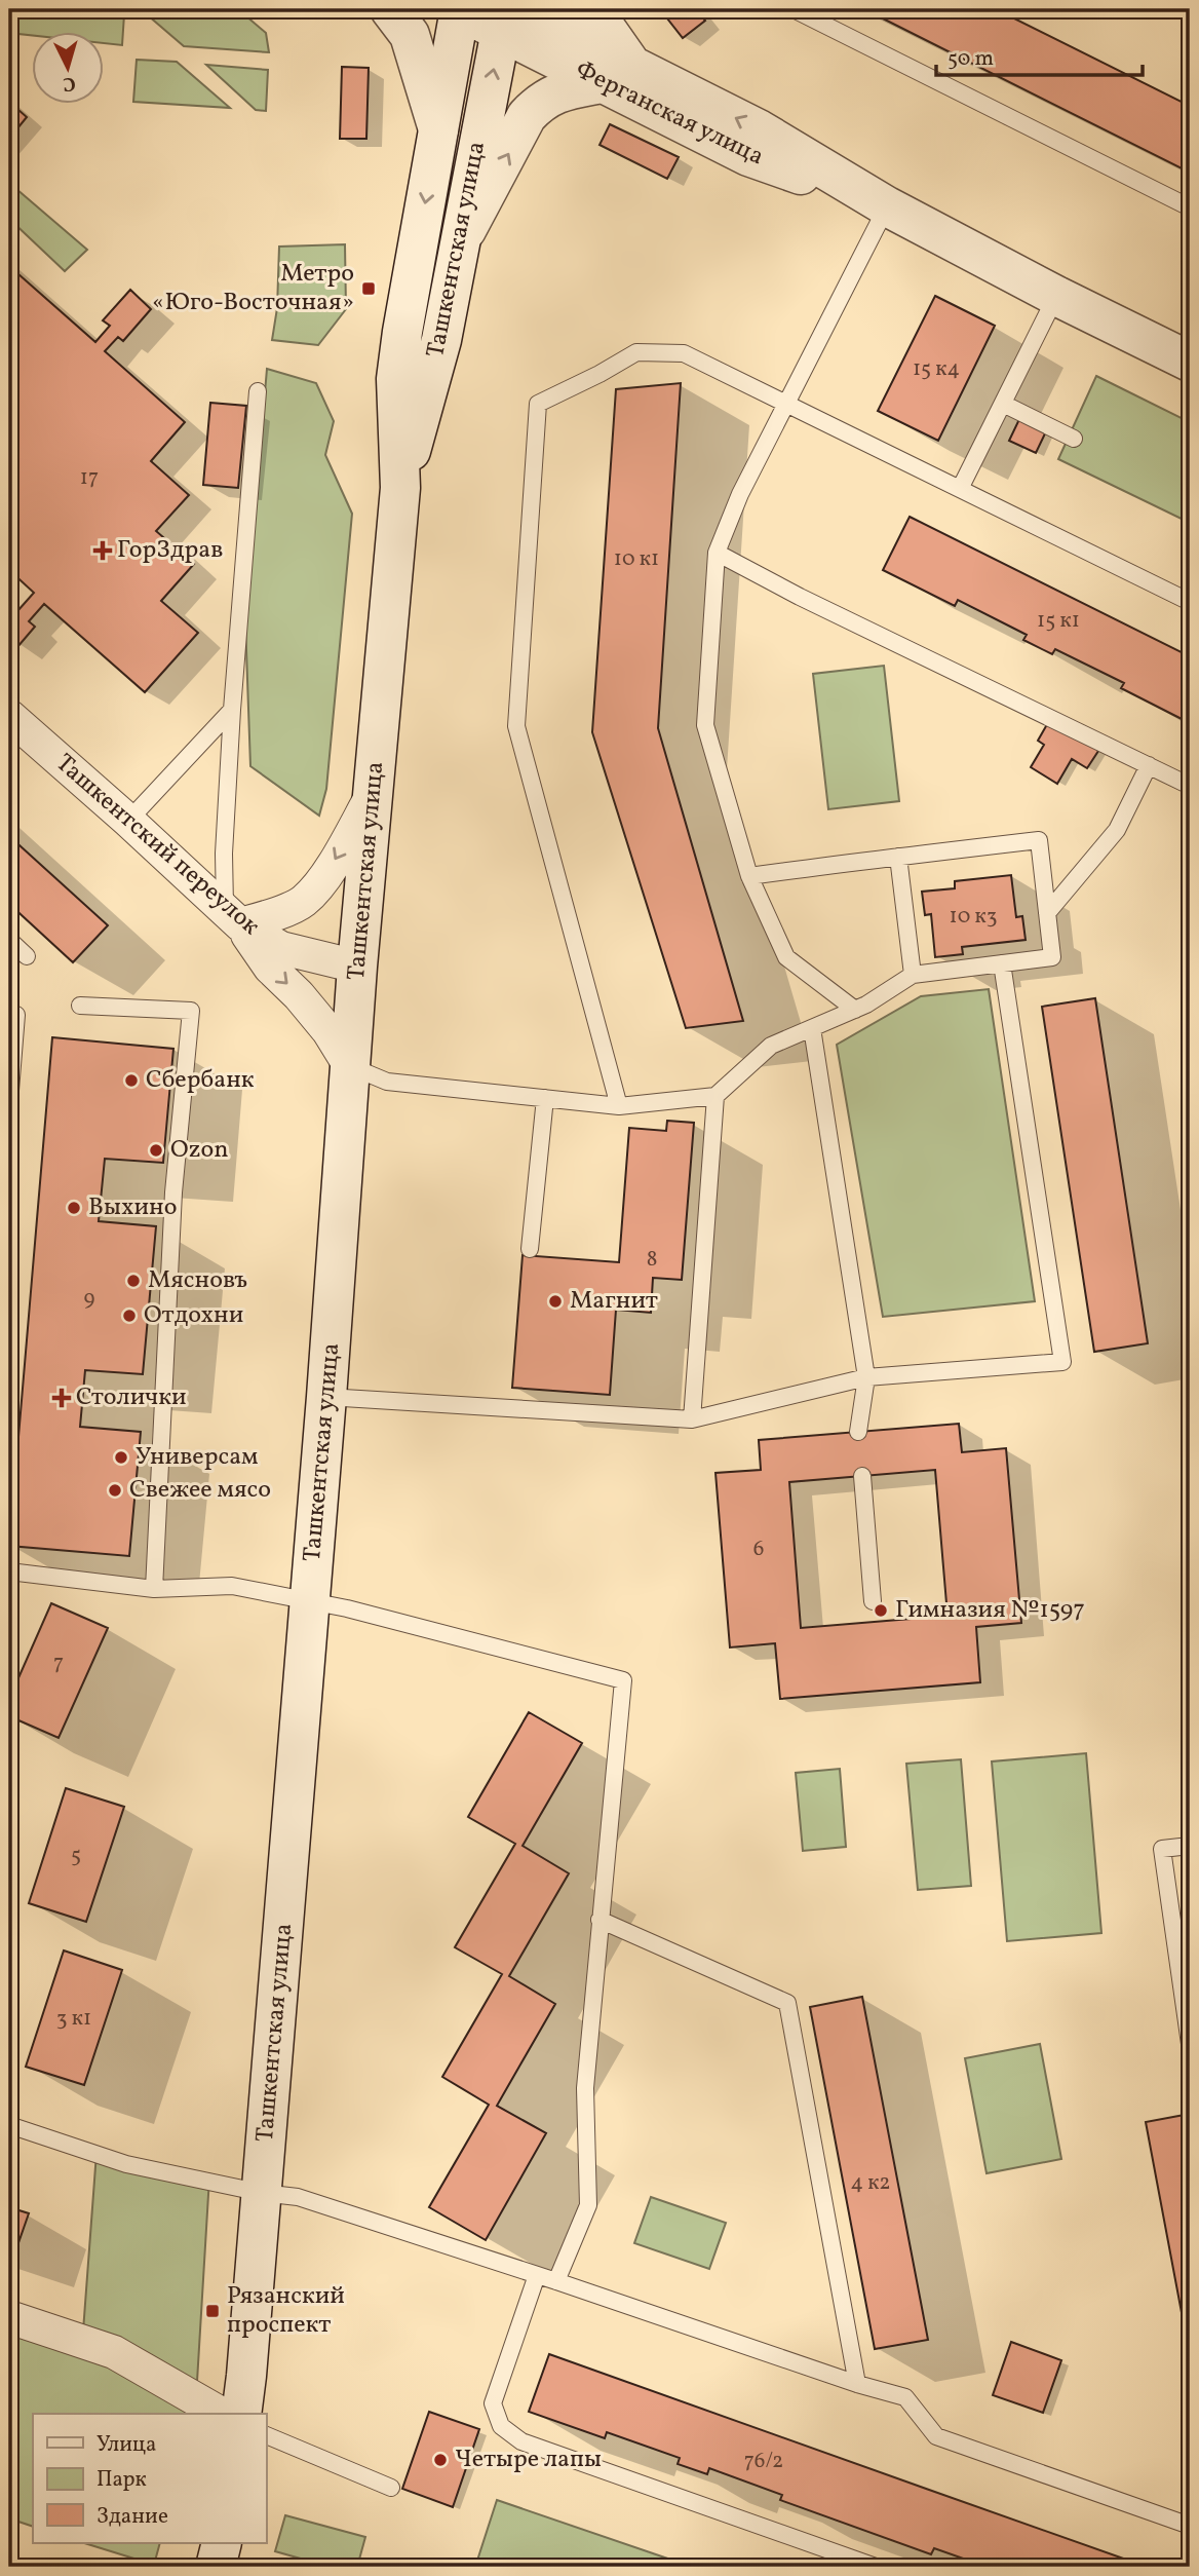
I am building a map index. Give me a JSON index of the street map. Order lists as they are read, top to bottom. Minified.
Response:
{"streets":{"main road":["Ферганская улица","Ташкентская улица"],"street":["Ташкентский переулок"]},"crossings":[["Ферганская улица","Ташкентская улица"],["Ташкентская улица","Ташкентский переулок"]],"places":{"transit":["Метро «Юго-Восточная»","Рязанский проспект"],"health":["ГорЗдрав","Столички"],"other":["Сбербанк","Ozon","Выхино","Мясновъ","Магнит","Отдохни","Универсам","Свежее мясо","Гимназия №1597","Четыре лапы"]},"house_numbers":["15 к4","17","10 к1","15 к1","10 к3","8","9","6","7","5","3 к1","4 к2","76/2"],"legend":["Улица","Парк","Здание"],"scale_bar":"50 m","north":"bottom"}
